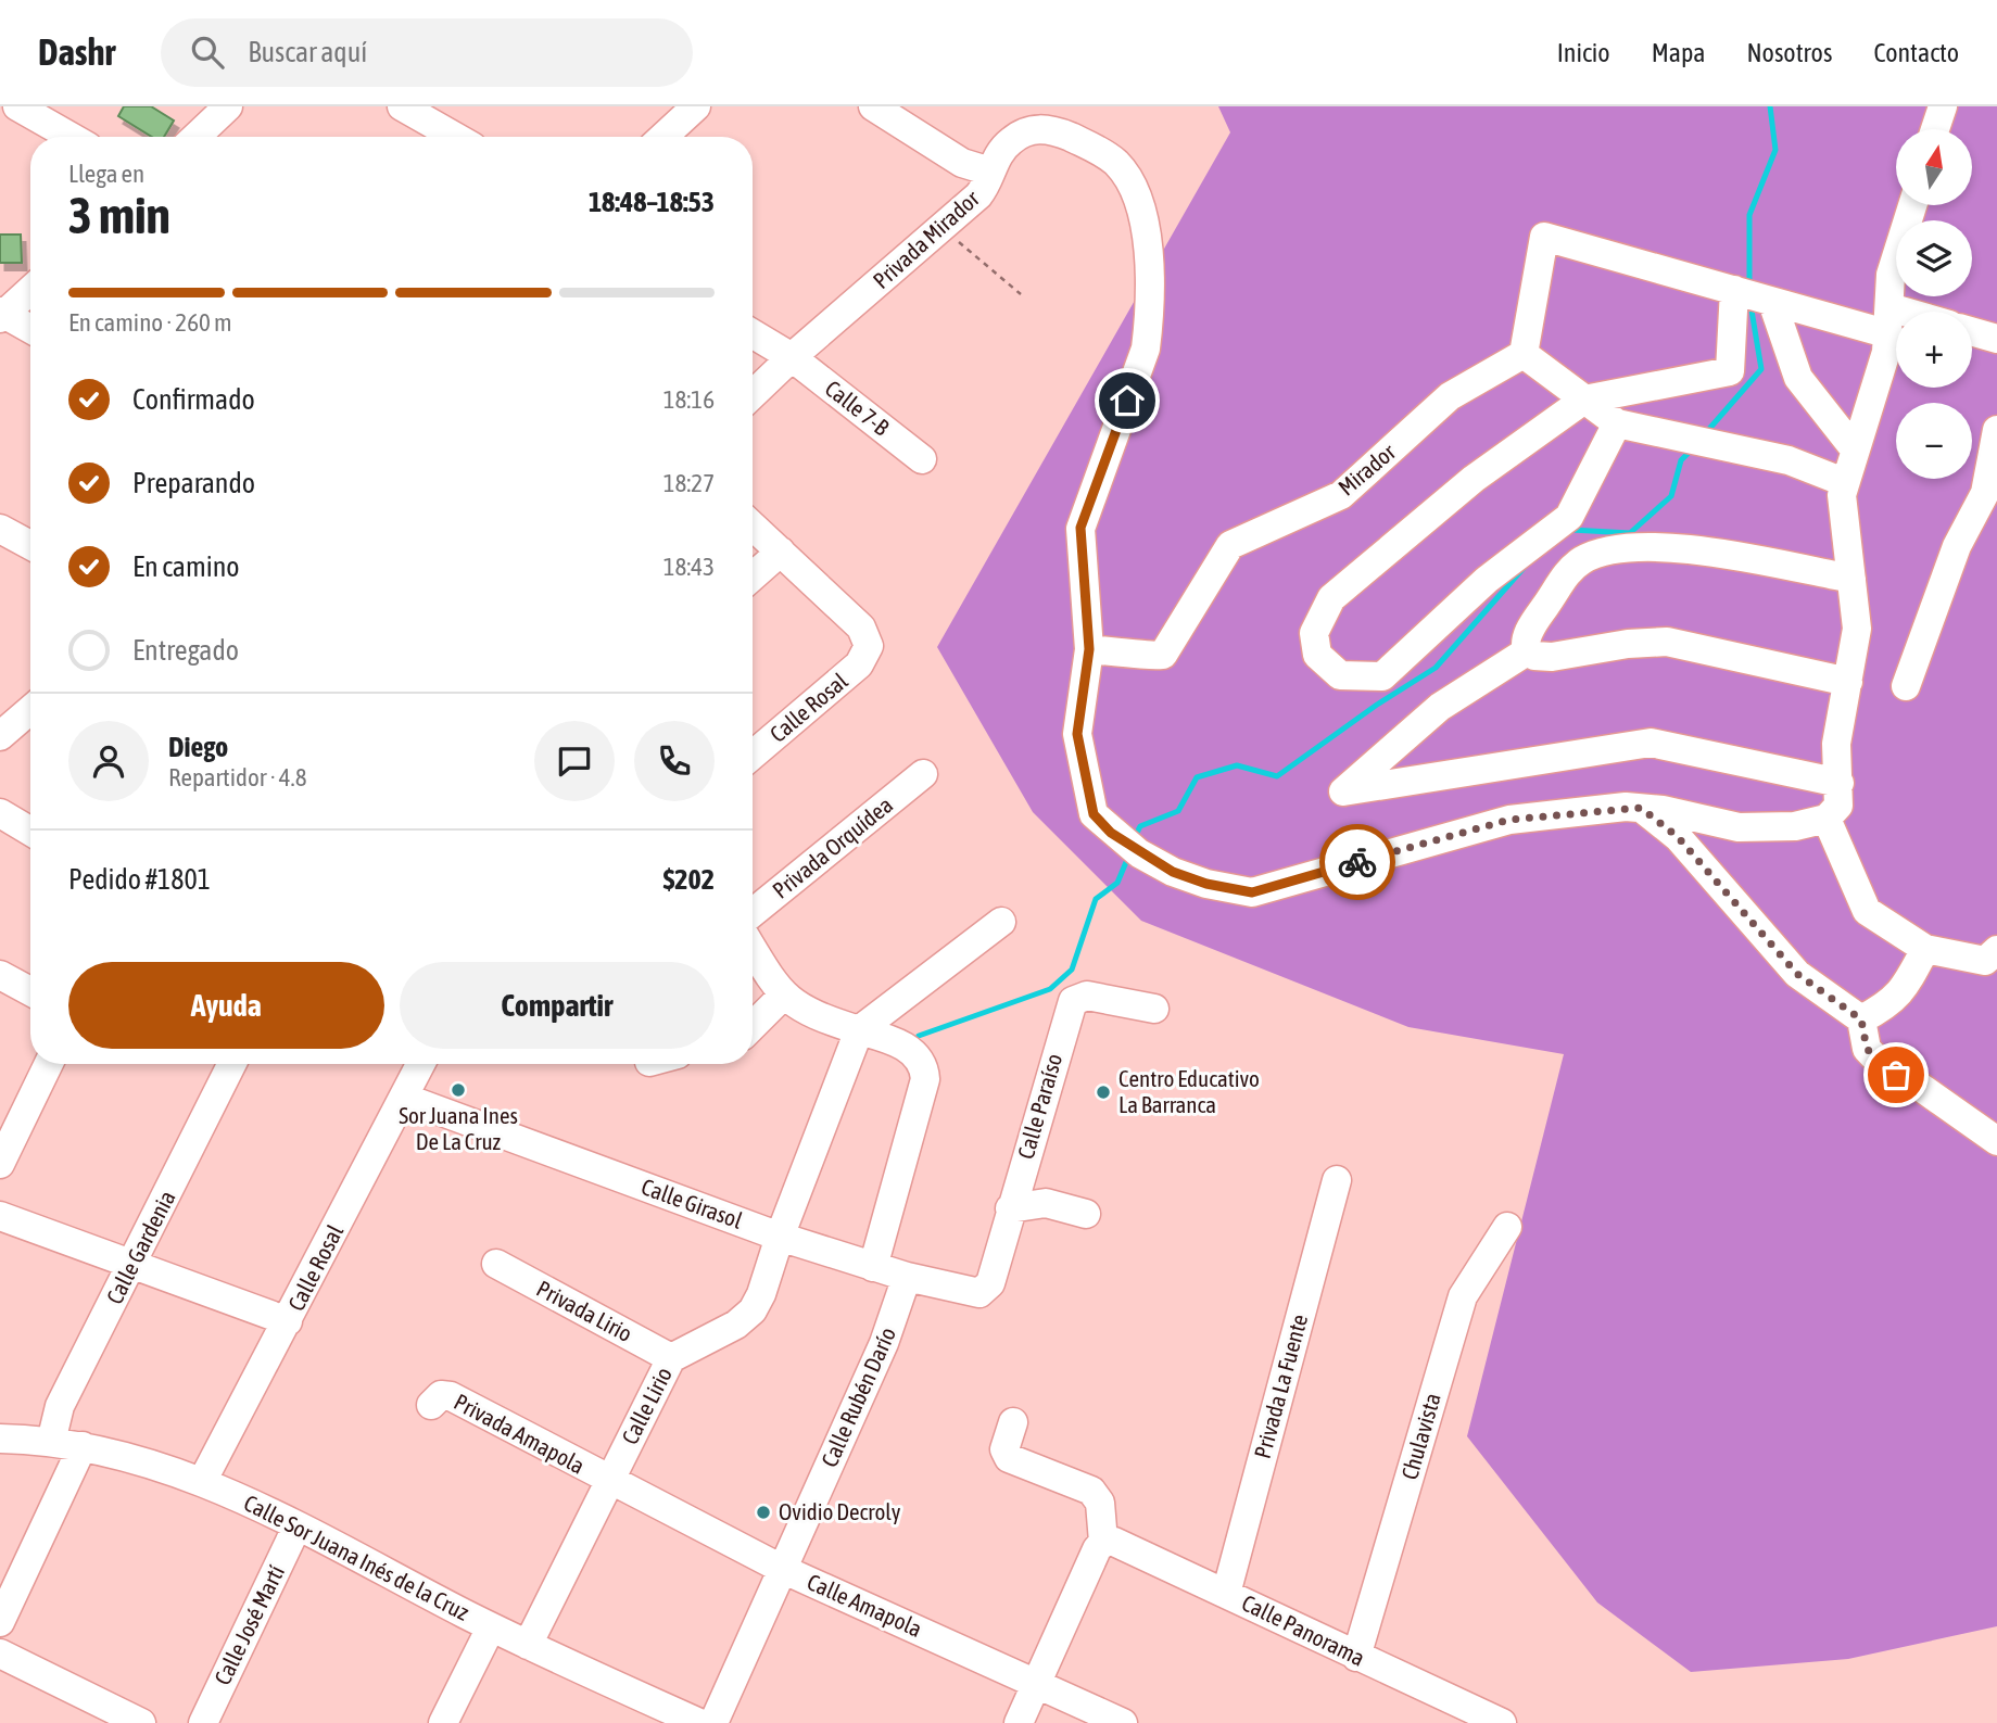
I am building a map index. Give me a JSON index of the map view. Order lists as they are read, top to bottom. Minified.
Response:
{"streets":{"street":["Privada Mirador","Calle 7-B","Mirador","Calle Rosal","Privada Orquídea","Calle Paraíso","Calle Girasol","Calle Gardenia","Privada Lirio","Privada La Fuente","Calle Rubén Darío","Calle Lirio","Privada Amapola","Chulavista","Calle Sor Juana Inés de la Cruz","Calle Amapola","Calle José Martí","Calle Panorama"]},"crossings":[["Privada Mirador","Calle 7-B"],["Privada Mirador","Mirador"],["Calle Rosal","Calle Girasol"],["Calle Rosal","Calle Sor Juana Inés de la Cruz"],["Calle Paraíso","Calle Girasol"],["Calle Girasol","Calle Rubén Darío"],["Calle Girasol","Calle Lirio"],["Calle Gardenia","Calle Sor Juana Inés de la Cruz"],["Privada Lirio","Calle Lirio"],["Privada La Fuente","Calle Panorama"],["Calle Rubén Darío","Calle Amapola"],["Calle Lirio","Privada Amapola"],["Calle Lirio","Calle Sor Juana Inés de la Cruz"],["Calle Lirio","Calle Amapola"],["Privada Amapola","Calle Amapola"],["Chulavista","Calle Panorama"],["Calle Sor Juana Inés de la Cruz","Calle José Martí"]],"places":["Sor Juana Ines De La Cruz","Centro Educativo La Barranca","Ovidio Decroly"],"north":"top","page":{"header":"Dashr","search":"Buscar aquí","nav":["Inicio","Mapa","Nosotros","Contacto"],"map_buttons":["+","−"],"heading":["3 min","Llega en","18:48–18:53"],"panel":["Diego","Repartidor · 4.8","Pedido #1801","$202"],"bar":"En camino · 260 m","list":[["Confirmado","18:16"],["Preparando","18:27"],["En camino","18:43"],"Entregado"],"buttons":["Ayuda","Compartir"]}}
